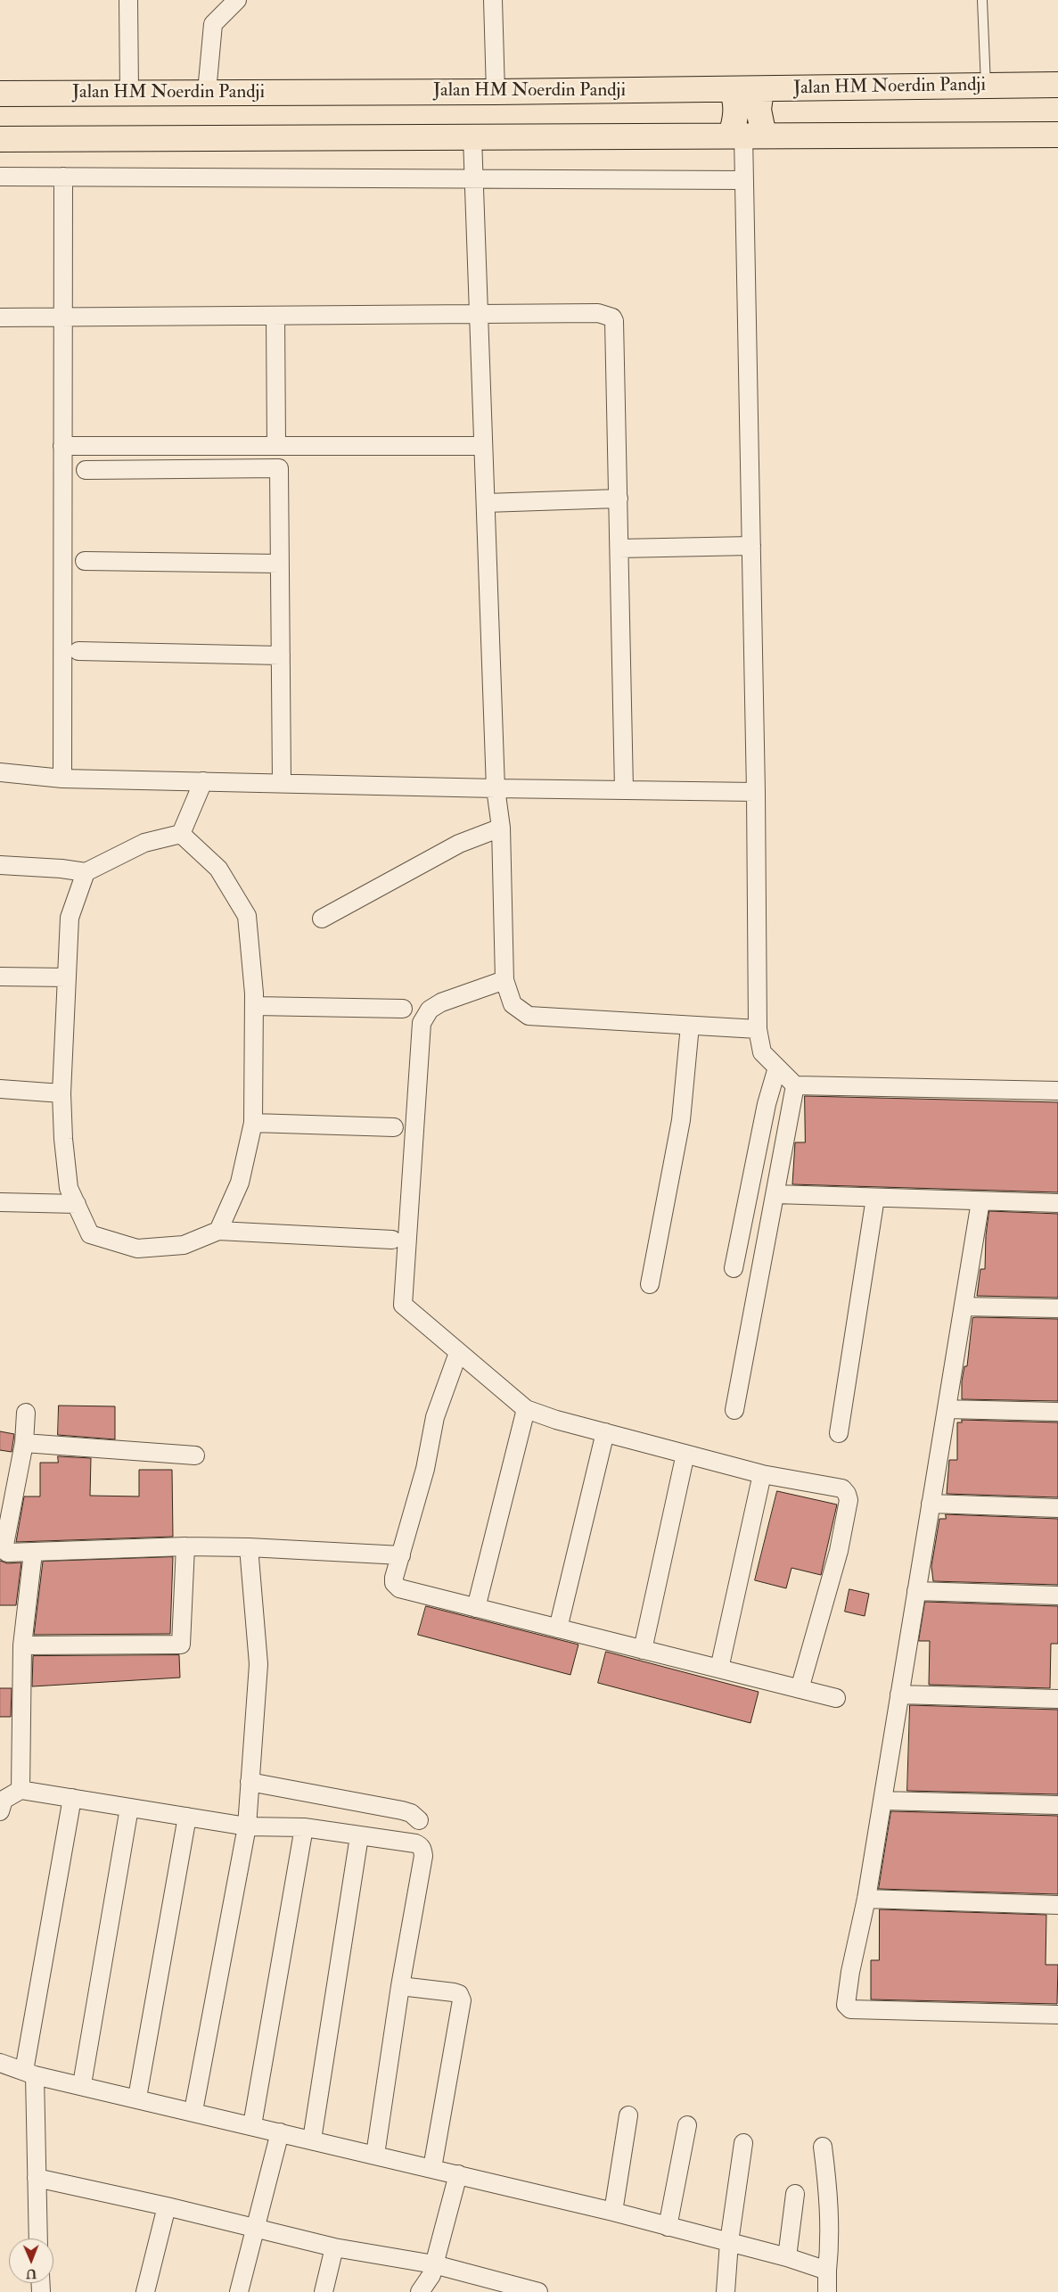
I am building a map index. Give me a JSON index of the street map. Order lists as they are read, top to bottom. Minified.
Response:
{"streets":{"main road":["Jalan HM Noerdin Pandji"]},"north":"bottom"}
